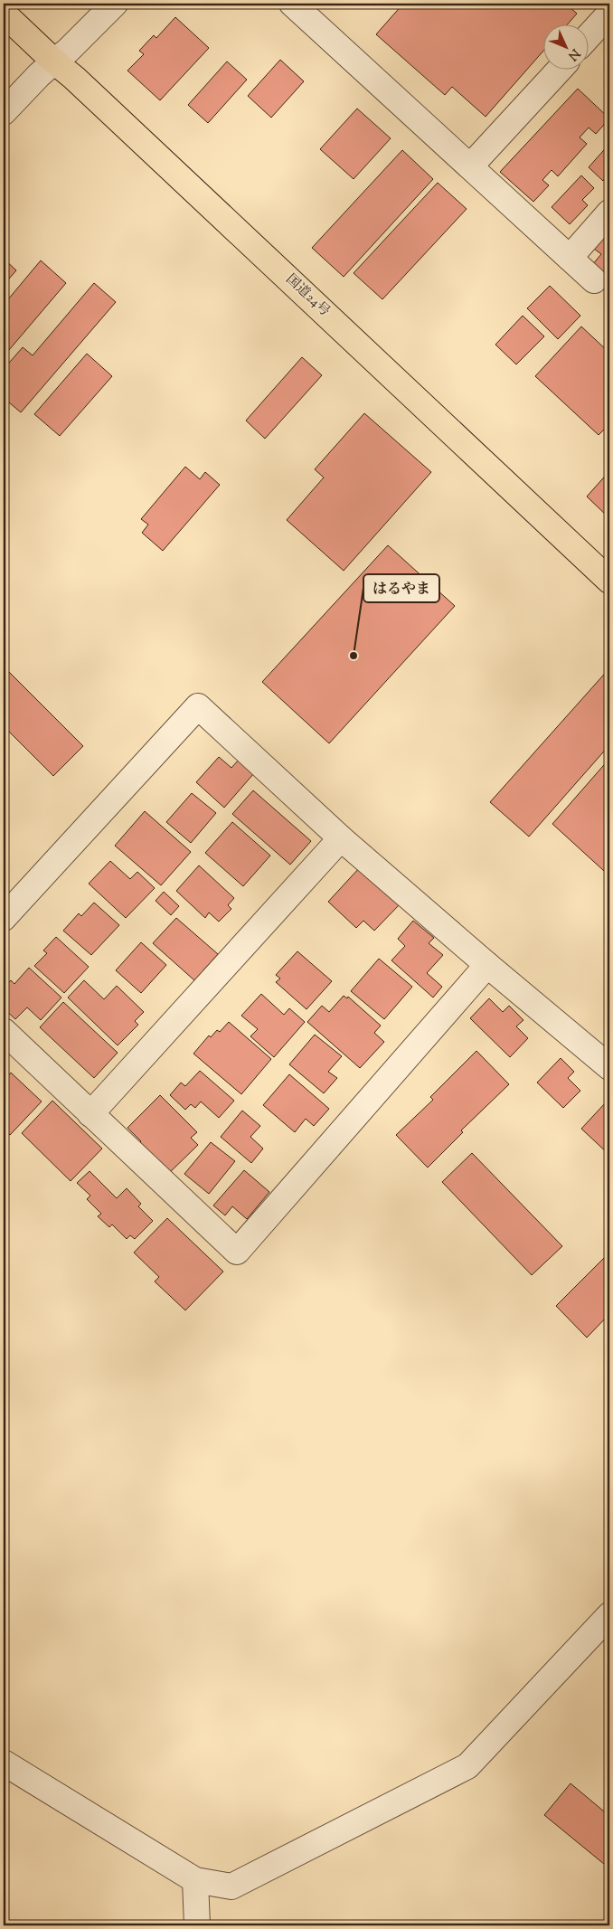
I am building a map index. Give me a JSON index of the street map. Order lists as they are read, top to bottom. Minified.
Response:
{"streets":{"highway":["国道24号"]},"places":["はるやま"],"north":"bottom right"}
